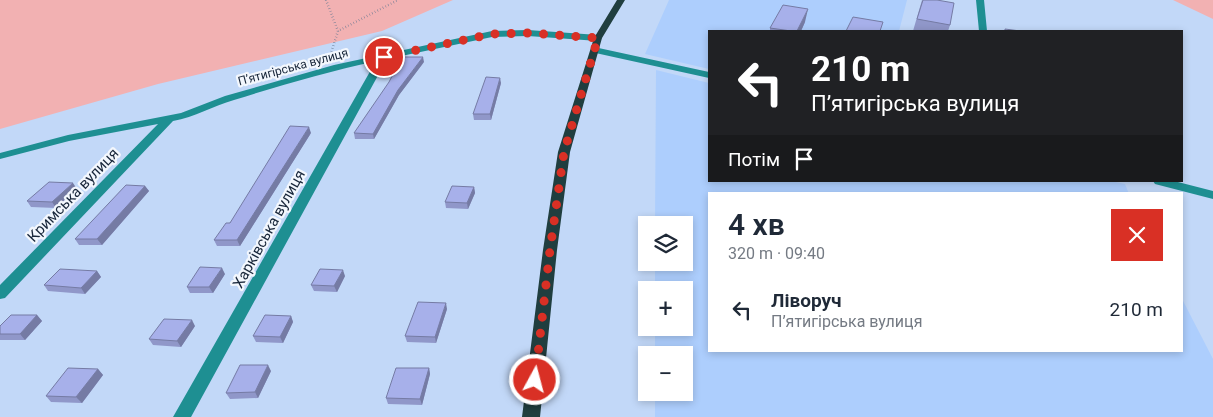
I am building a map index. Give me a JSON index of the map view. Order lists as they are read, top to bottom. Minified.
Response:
{"streets":{"street":["П’ятигірська вулиця","Кримська вулиця","Харківська вулиця"]},"crossings":[["П’ятигірська вулиця","Кримська вулиця"],["П’ятигірська вулиця","Харківська вулиця"]],"page":{"turn":["210 m","П’ятигірська вулиця"],"then":"Потім","heading":["4 хв","320 m · 09:40"],"map_buttons":["+","−"],"list":[{"name":"Ліворуч","note":"П’ятигірська вулиця","value":"210 m"}]}}
